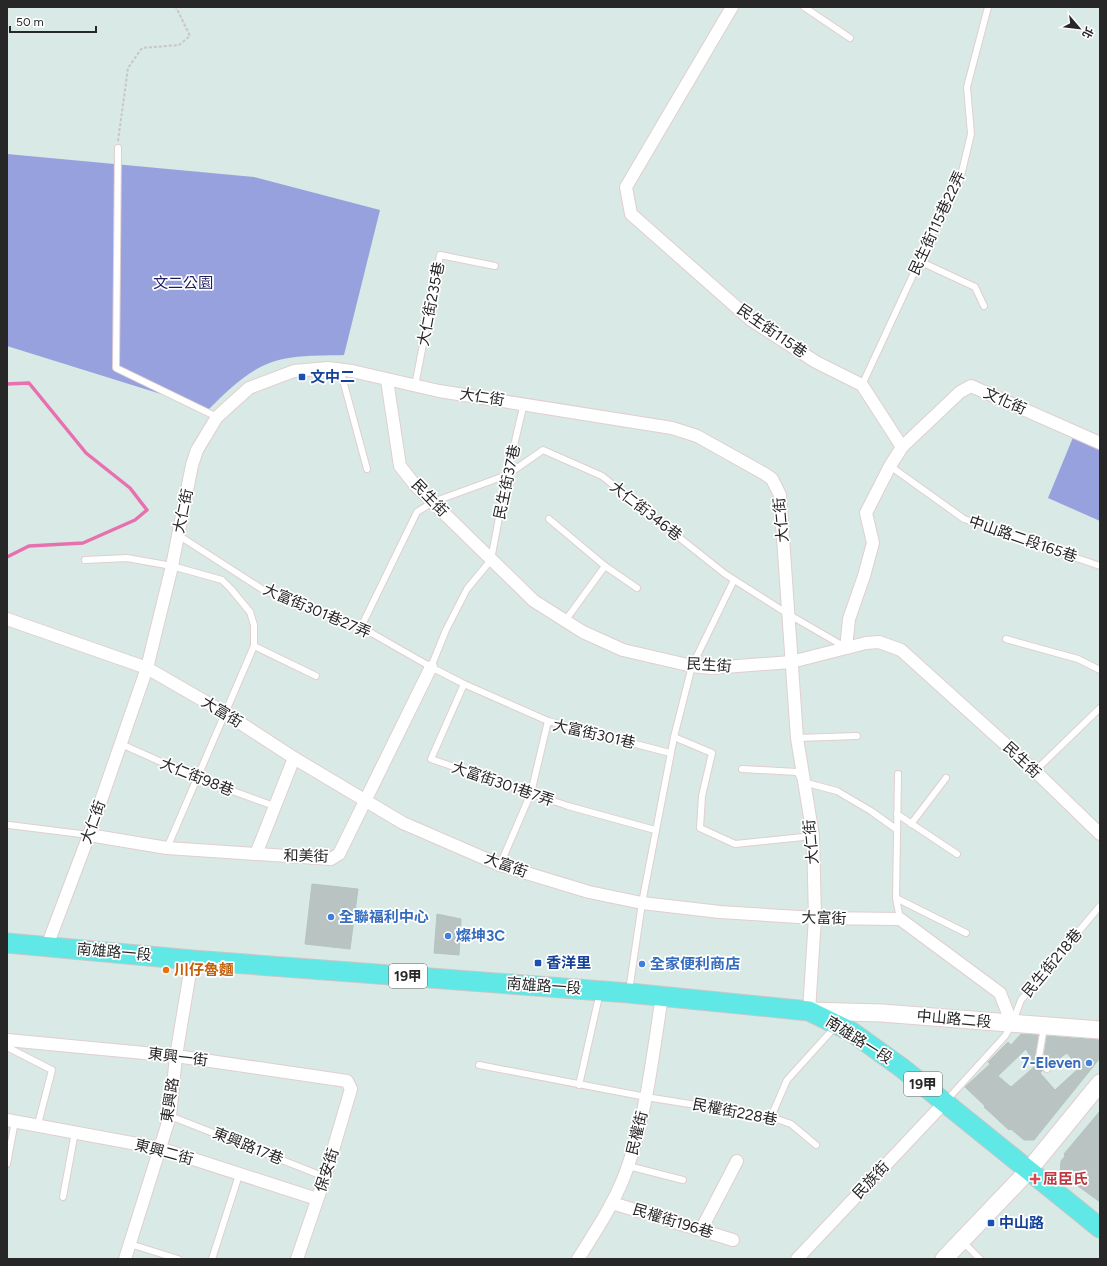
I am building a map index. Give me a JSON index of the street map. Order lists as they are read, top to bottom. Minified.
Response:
{"streets":{"main road":["南雄路一段","19甲"],"street":["民生街115巷","大仁街","文化街","民生街","大富街","和美街","中山路二段","東興一街","東興路","民權街","東興二街","保安街","民族街","民權街196巷"],"lane":["民生街115巷22弄","大仁街235巷","民生街37巷","大仁街346巷","中山路二段165巷","大富街301巷27弄","大富街301巷","大仁街98巷","大富街301巷7弄","民生街218巷","民權街228巷","東興路17巷"]},"crossings":[["民生街115巷22弄","民生街115巷"],["大仁街235巷","大仁街"],["大仁街","民生街37巷"],["大仁街","民生街"],["大仁街","大仁街346巷"],["大仁街","大富街301巷27弄"],["大仁街","大富街"],["大仁街","大仁街98巷"],["大仁街","和美街"],["大仁街","南雄路一段"],["大仁街","中山路二段"],["民生街37巷","民生街"],["民生街37巷","大仁街346巷"],["民生街","大仁街346巷"],["大仁街346巷","大富街301巷27弄"],["大富街301巷27弄","大富街301巷"],["大富街301巷27弄","大富街301巷7弄"],["大富街301巷27弄","和美街"],["大富街","大富街301巷"],["大富街","和美街"],["大富街301巷","大富街301巷7弄"],["南雄路一段","民生街218巷"],["南雄路一段","19甲"],["南雄路一段","中山路二段"],["南雄路一段","東興路"],["南雄路一段","民權街"],["南雄路一段","民族街"],["民生街218巷","中山路二段"],["民生街218巷","民族街"],["東興一街","東興路"],["東興一街","保安街"],["東興路","東興路17巷"],["東興路","東興二街"],["民權街228巷","民權街"],["民權街","民權街196巷"],["東興路17巷","保安街"],["東興二街","保安街"]],"parks":["文二公園"],"places":{"transit":["文中二","香洋里","中山路"],"other":["全聯福利中心","燦坤3C","全家便利商店","川仔魯麵","7-Eleven"],"health":["屈臣氏"]},"scale_bar":"50 m","north":"bottom right"}
